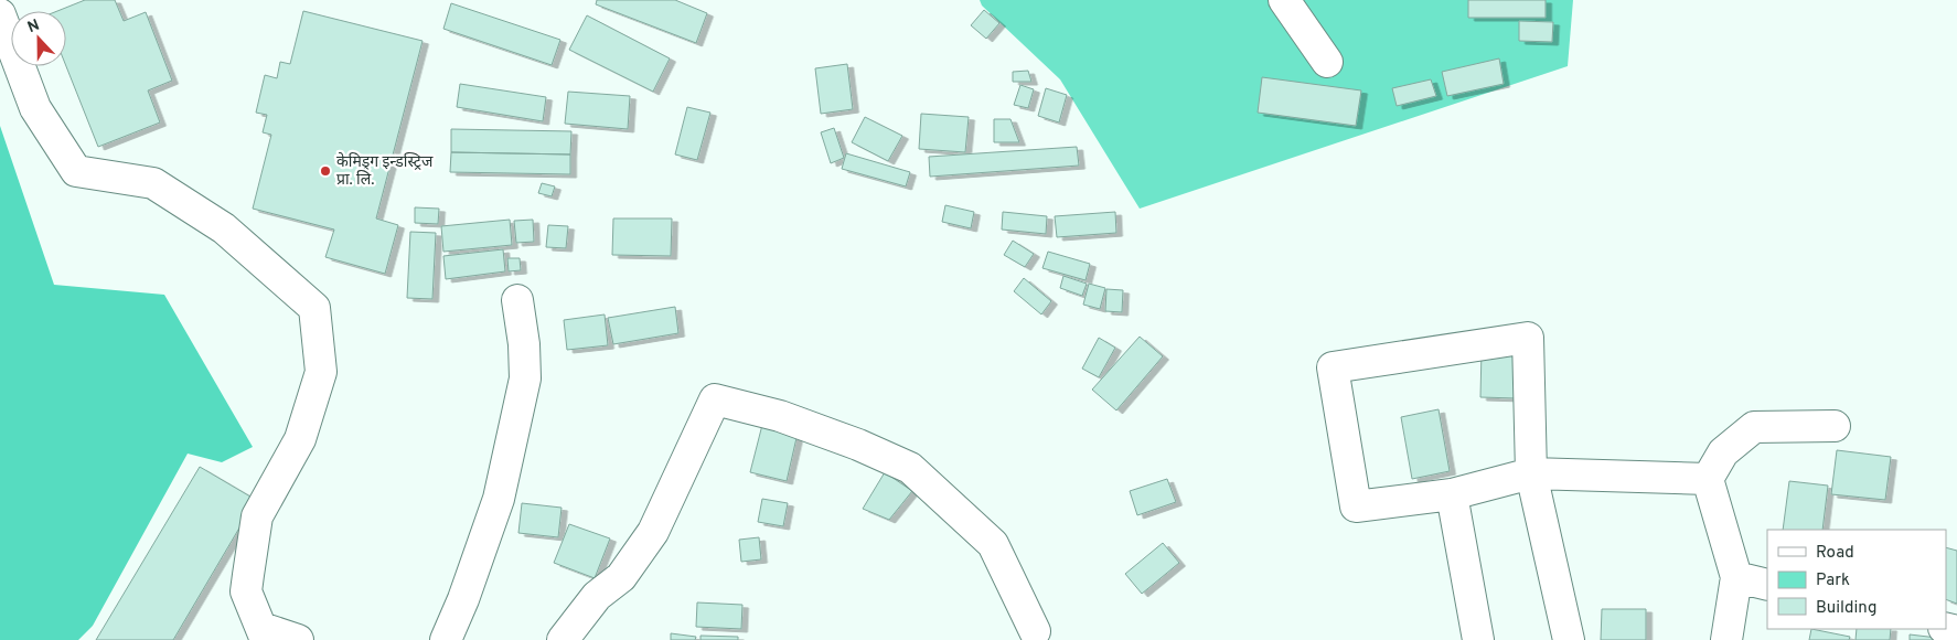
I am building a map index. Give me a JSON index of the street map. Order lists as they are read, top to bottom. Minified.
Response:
{"places":["केमिड्रग इन्डस्ट्रिज प्रा. लि."],"legend":["Road","Park","Building"],"north":"top"}
